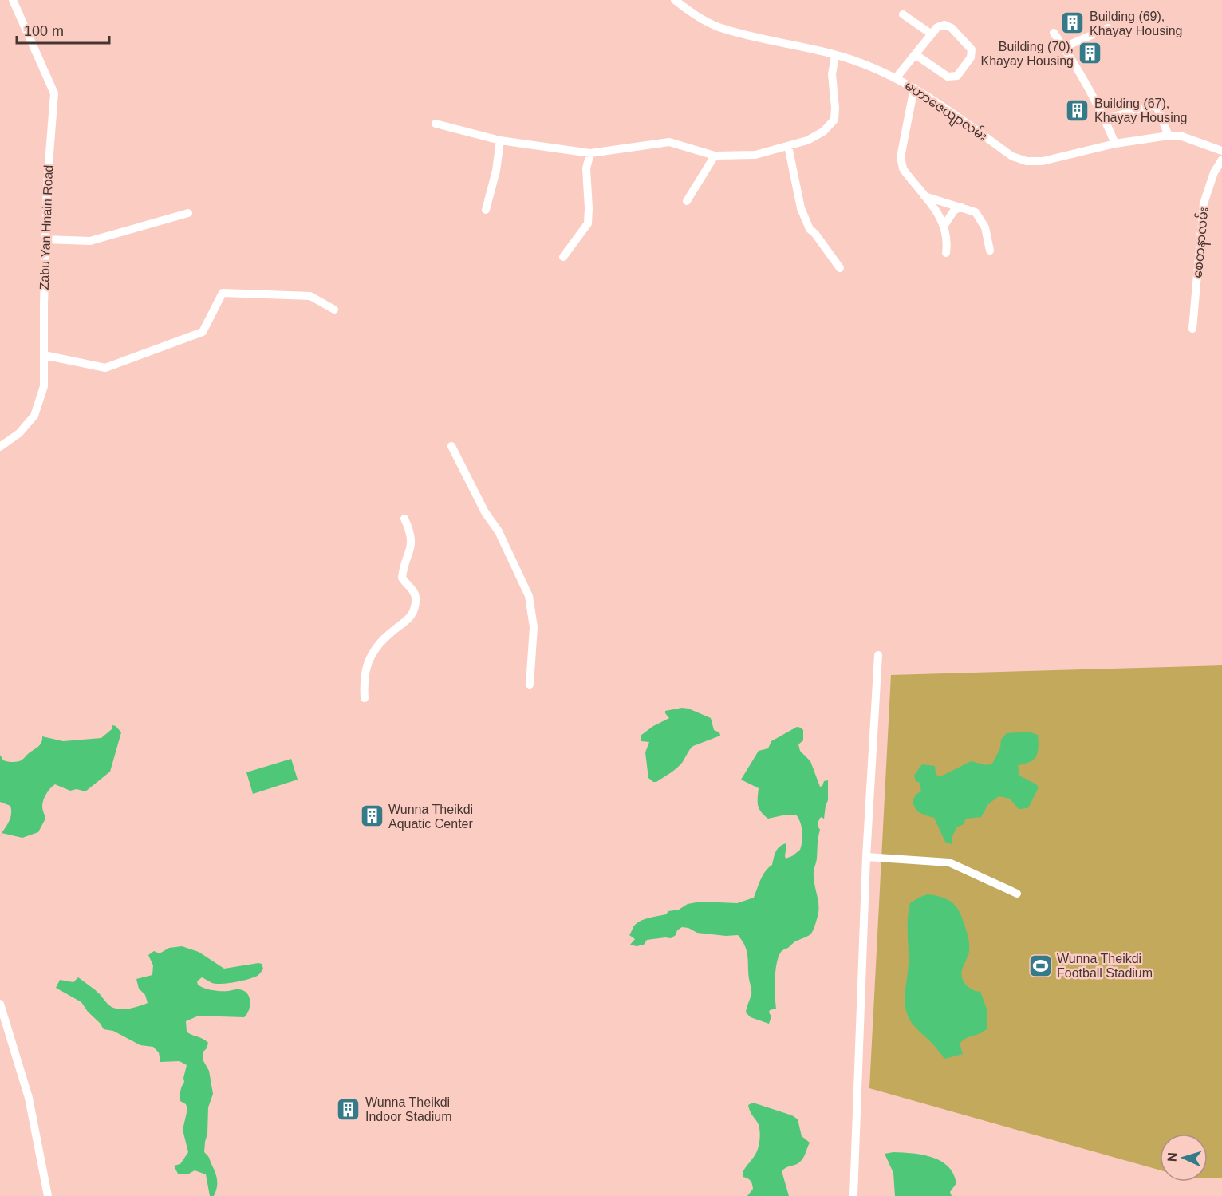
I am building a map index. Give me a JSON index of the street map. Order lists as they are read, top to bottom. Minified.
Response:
{"streets":{"street":["မဟာဇေယျာလမ်း","Zabu Yan Hnain Road","စေတနာလမ်း"]},"places":{"building":["Building (69), Khayay Housing","Building (70), Khayay Housing","Building (67), Khayay Housing","Wunna Theikdi Aquatic Center","Wunna Theikdi Indoor Stadium"],"sports":["Wunna Theikdi Football Stadium"]},"scale_bar":"100 m","north":"left"}
